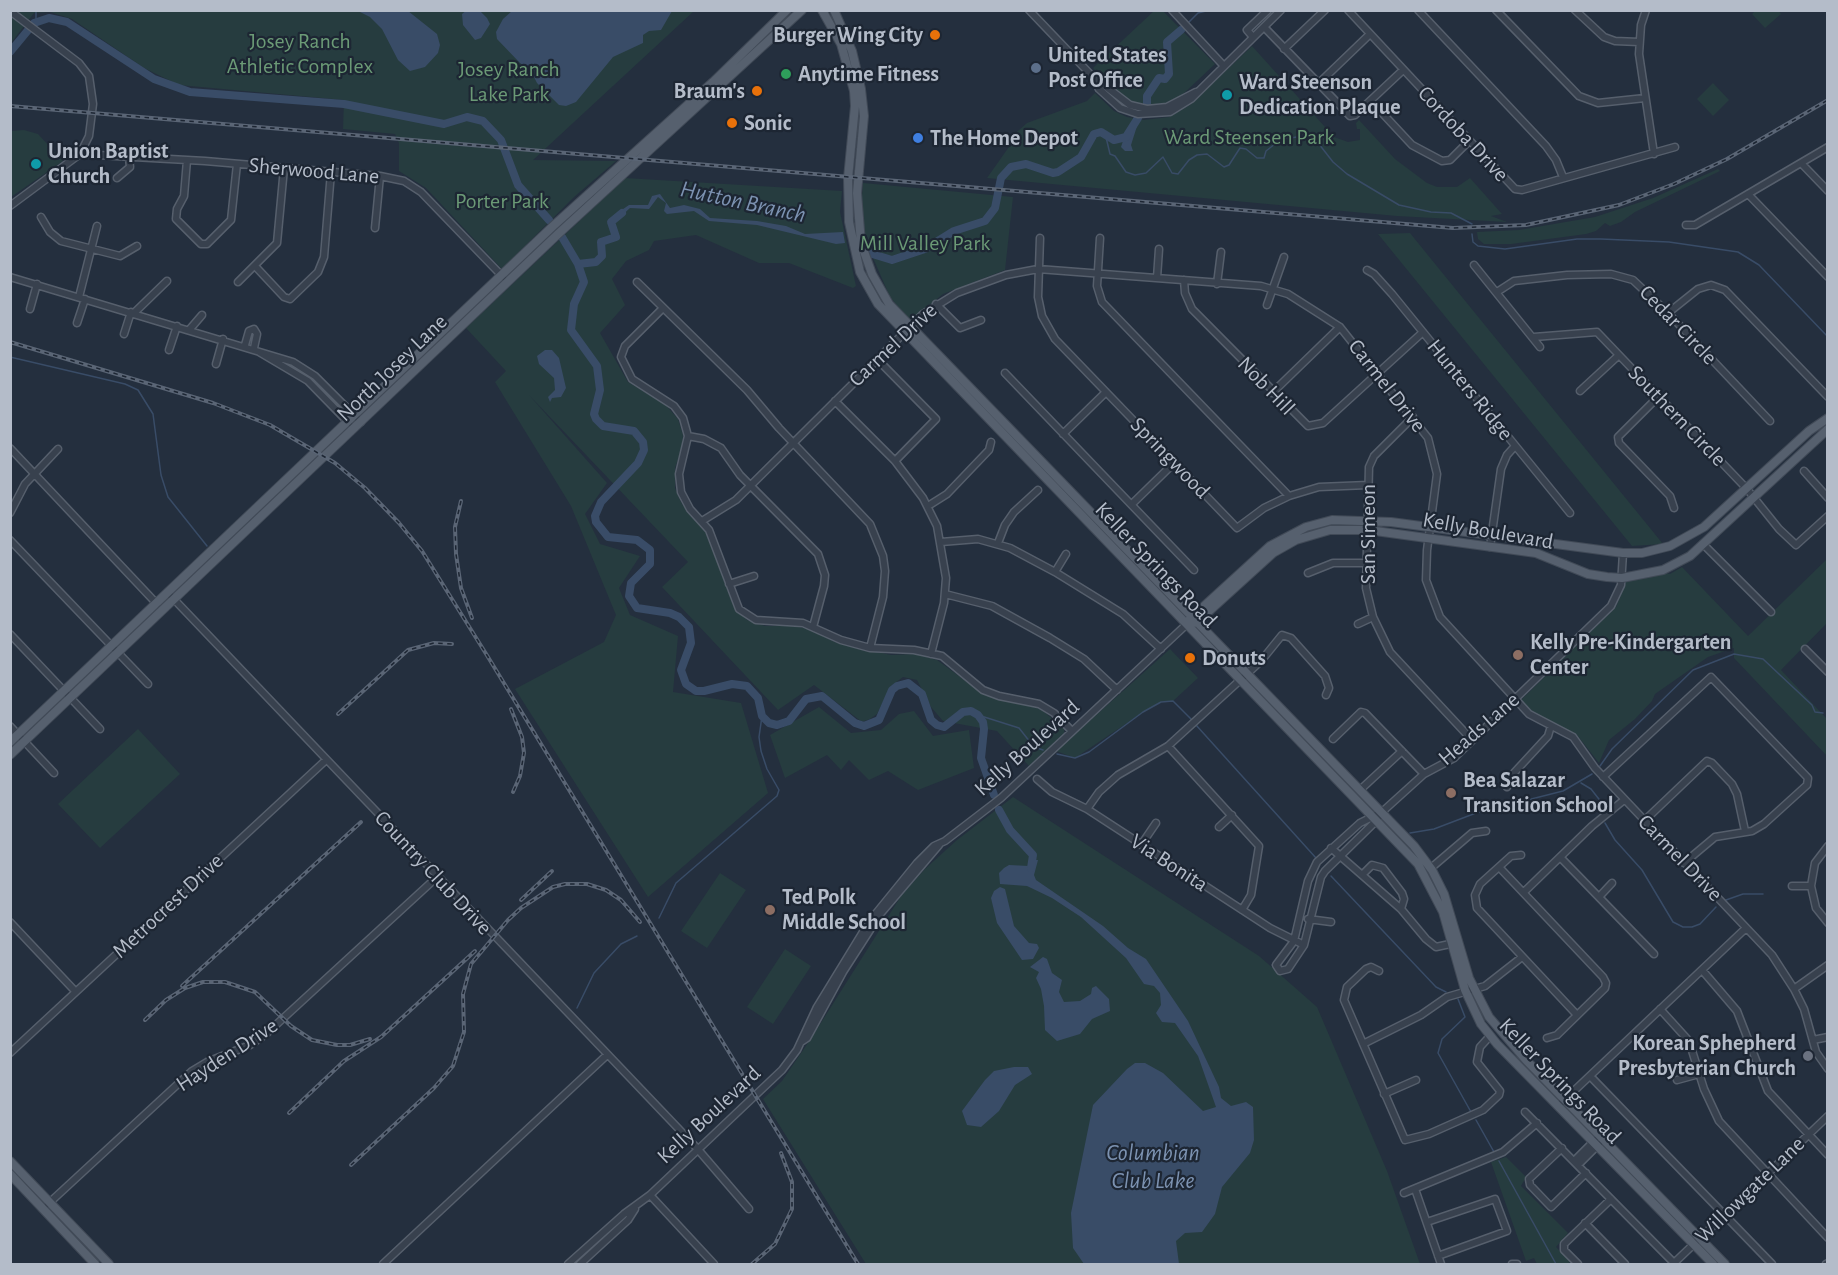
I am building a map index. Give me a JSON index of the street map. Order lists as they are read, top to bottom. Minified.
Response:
{"streets":{"main road":["North Josey Lane","Kelly Boulevard","Keller Springs Road"],"street":["Cordoba Drive","Sherwood Lane","Cedar Circle","Carmel Drive","Nob Hill","Hunters Ridge","Southern Circle","Springwood","San Simeon","Heads Lane","Via Bonita","Country Club Drive","Metrocrest Drive","Hayden Drive","Willowgate Lane"]},"crossings":[["Sherwood Lane","North Josey Lane"],["Carmel Drive","Nob Hill"],["Carmel Drive","Springwood"],["Carmel Drive","Kelly Boulevard"],["Carmel Drive","San Simeon"],["Carmel Drive","Keller Springs Road"],["Carmel Drive","Heads Lane"],["North Josey Lane","Country Club Drive"],["Nob Hill","Hunters Ridge"],["Southern Circle","Kelly Boulevard"],["Springwood","San Simeon"],["Kelly Boulevard","San Simeon"],["Kelly Boulevard","Keller Springs Road"],["Kelly Boulevard","Heads Lane"],["Kelly Boulevard","Country Club Drive"],["San Simeon","Heads Lane"],["Keller Springs Road","Heads Lane"],["Keller Springs Road","Willowgate Lane"],["Country Club Drive","Metrocrest Drive"],["Country Club Drive","Hayden Drive"]],"water":["Hutton Branch","Columbian Club Lake"],"parks":["Josey Ranch Athletic Complex","Josey Ranch Lake Park","Ward Steensen Park","Porter Park","Mill Valley Park"],"places":["Burger Wing City","United States Post Office","Anytime Fitness","Braum's","Ward Steenson Dedication Plaque","Sonic","The Home Depot","Union Baptist Church","Kelly Pre-Kindergarten Center","Donuts","Bea Salazar Transition School","Ted Polk Middle School","Korean Sphepherd Presbyterian Church"]}
